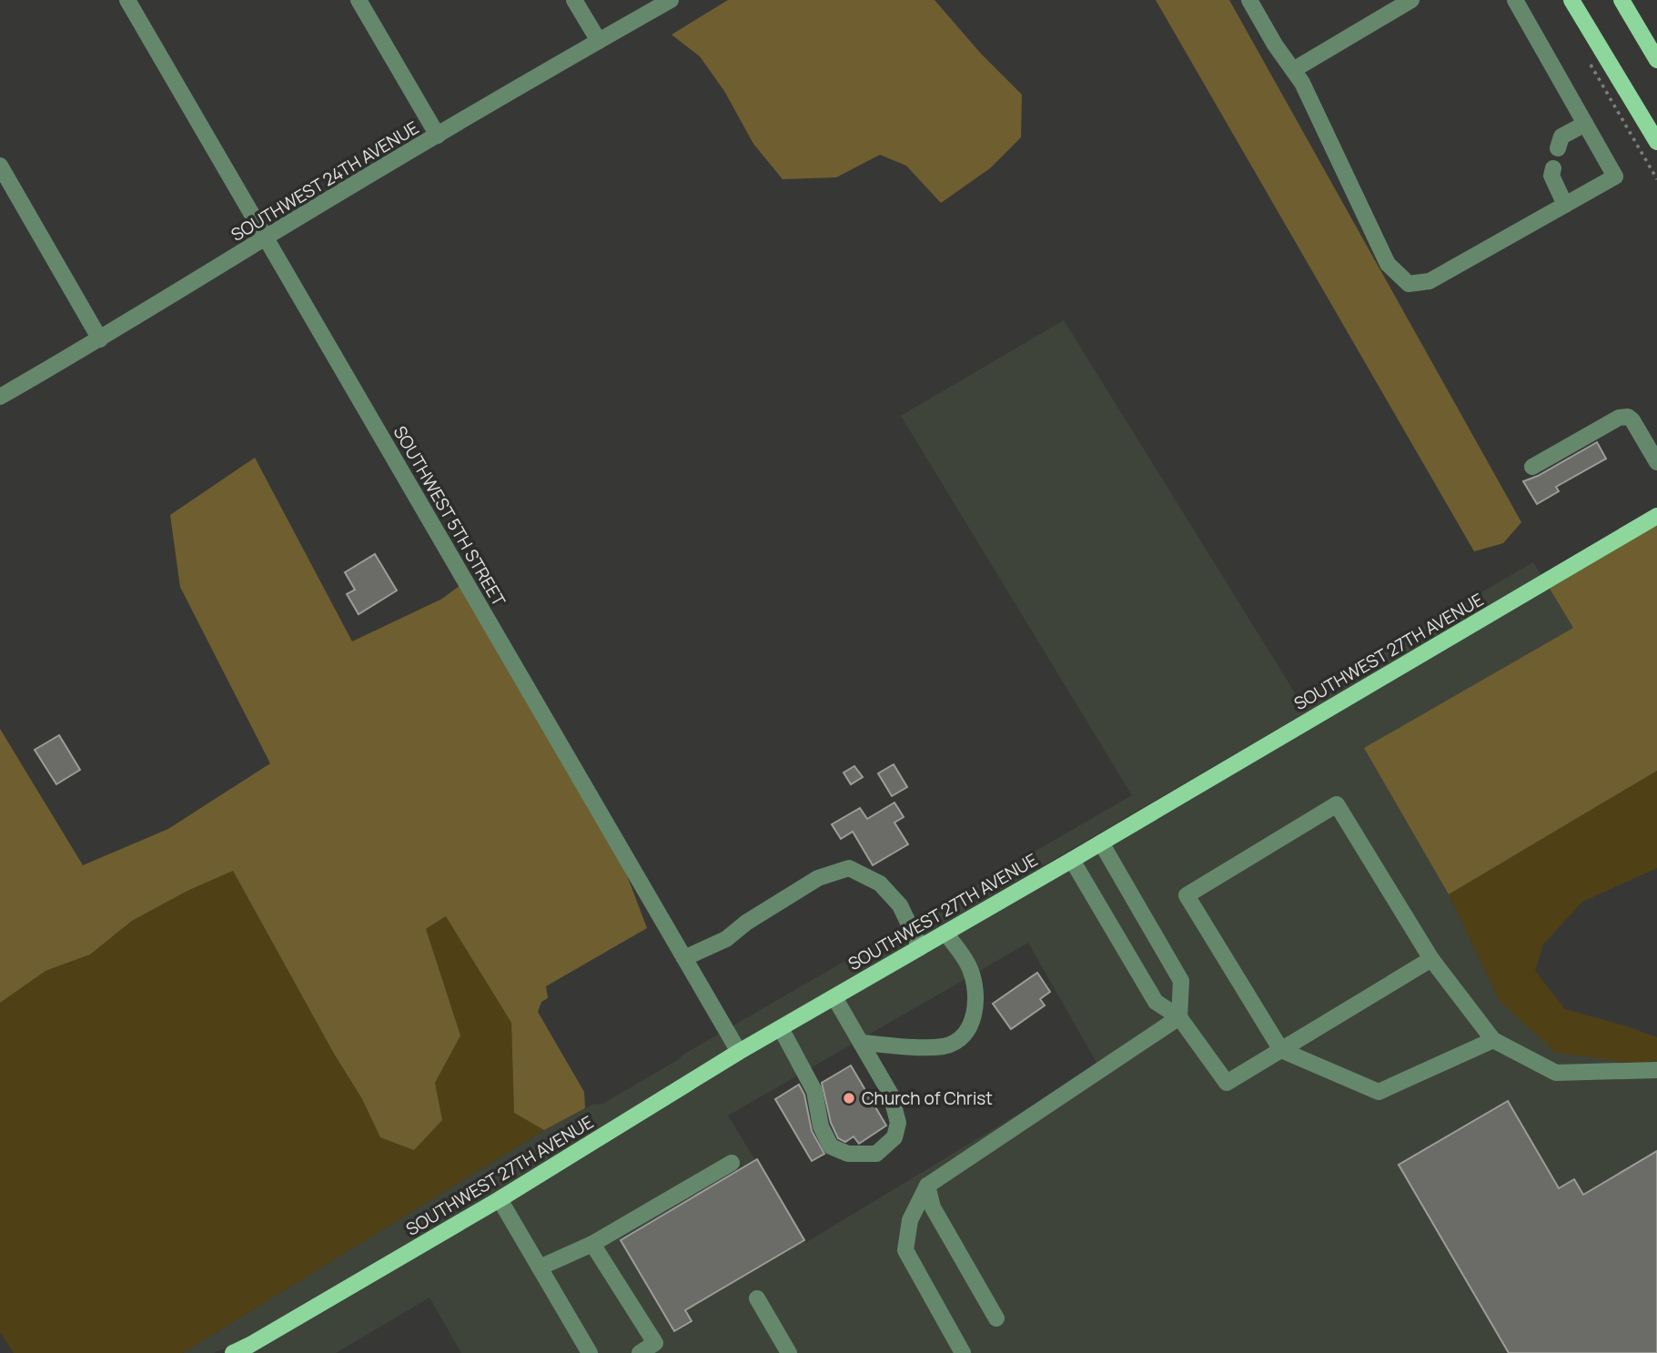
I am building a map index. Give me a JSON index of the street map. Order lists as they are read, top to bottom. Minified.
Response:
{"streets":{"main road":["SOUTHWEST 27TH AVENUE"],"street":["SOUTHWEST 24TH AVENUE","SOUTHWEST 5TH STREET"]},"crossings":[["SOUTHWEST 24TH AVENUE","SOUTHWEST 5TH STREET"],["SOUTHWEST 5TH STREET","SOUTHWEST 27TH AVENUE"]],"places":["Church of Christ"]}
